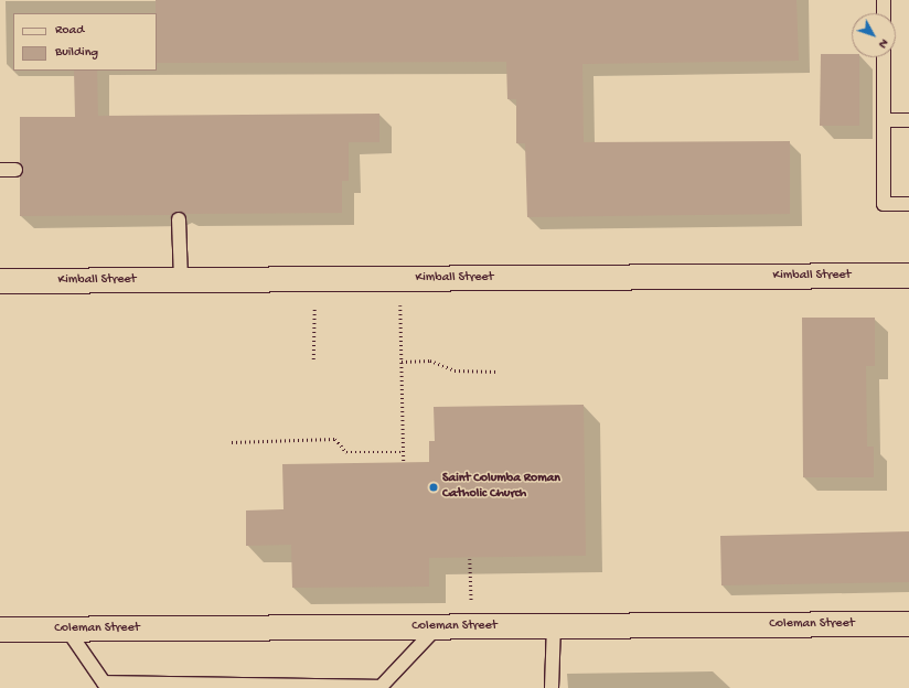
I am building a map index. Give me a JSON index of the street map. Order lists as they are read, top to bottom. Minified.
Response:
{"streets":{"street":["Kimball Street","Coleman Street"]},"places":["Saint Columba Roman Catholic Church"],"legend":["Road","Building"],"north":"bottom right"}
